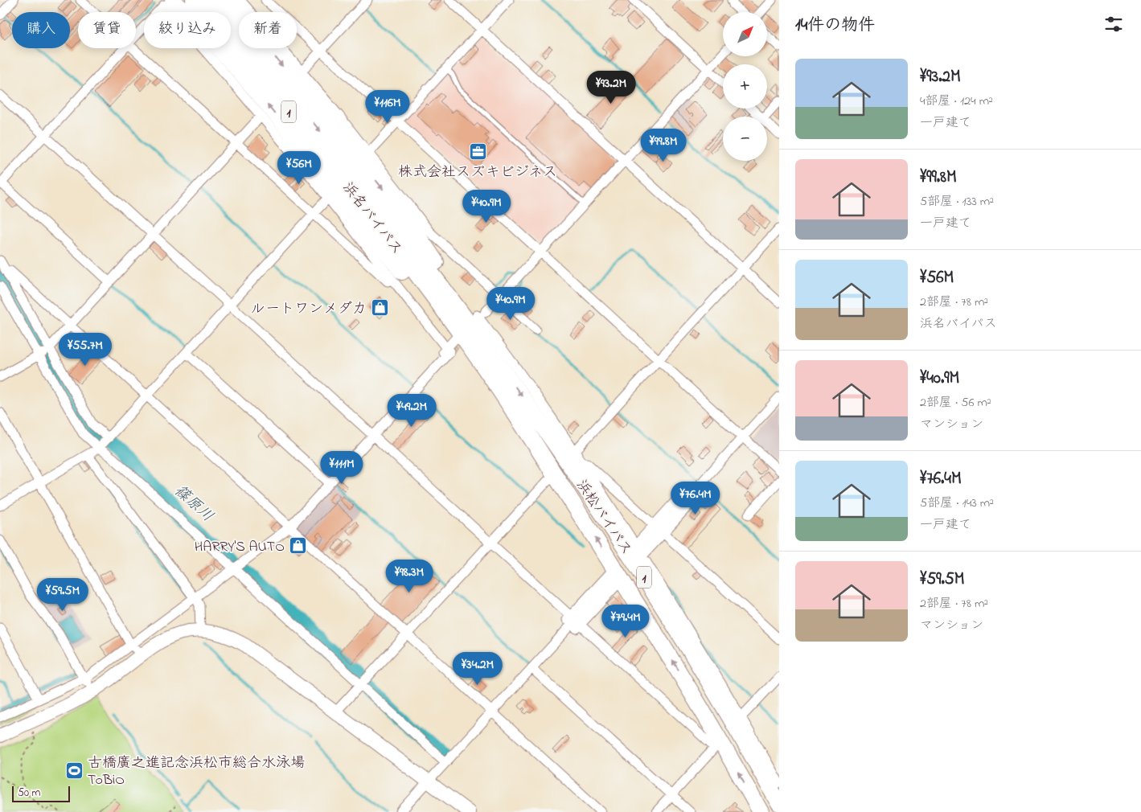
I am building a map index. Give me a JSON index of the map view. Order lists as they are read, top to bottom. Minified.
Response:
{"streets":{"highway":["1","浜名バイパス","浜松バイパス"]},"crossings":[["浜名バイパス","浜松バイパス"]],"water":["篠原川"],"places":{"office":["株式会社スズキビジネス"],"shop":["ルートワンメダカ","HARRY'S AUTO"],"sports":["古橋廣之進記念浜松市総合水泳場 ToBiO"]},"scale_bar":"50 m","north":"top right","page":{"heading":"14件の物件","map_buttons":["+","−"],"chip":["購入","賃貸","絞り込み","新着"],"list":[{"name":"¥93.2M","note":"4部屋 · 124 m² · 一戸建て"},{"name":"¥99.8M","note":"5部屋 · 133 m² · 一戸建て"},{"name":"¥56M","note":"2部屋 · 78 m² · 浜名バイパス"},{"name":"¥40.9M","note":"2部屋 · 56 m² · マンション"},{"name":"¥76.4M","note":"5部屋 · 143 m² · 一戸建て"},{"name":"¥59.5M","note":"2部屋 · 78 m² · マンション"}],"price":["¥93.2M","¥116M","¥99.8M","¥56M","¥40.9M","¥40.9M","¥55.7M","¥49.2M","¥111M","¥76.4M","¥98.3M","¥59.5M","¥79.4M","¥34.2M"],"scale":"50 m"}}
